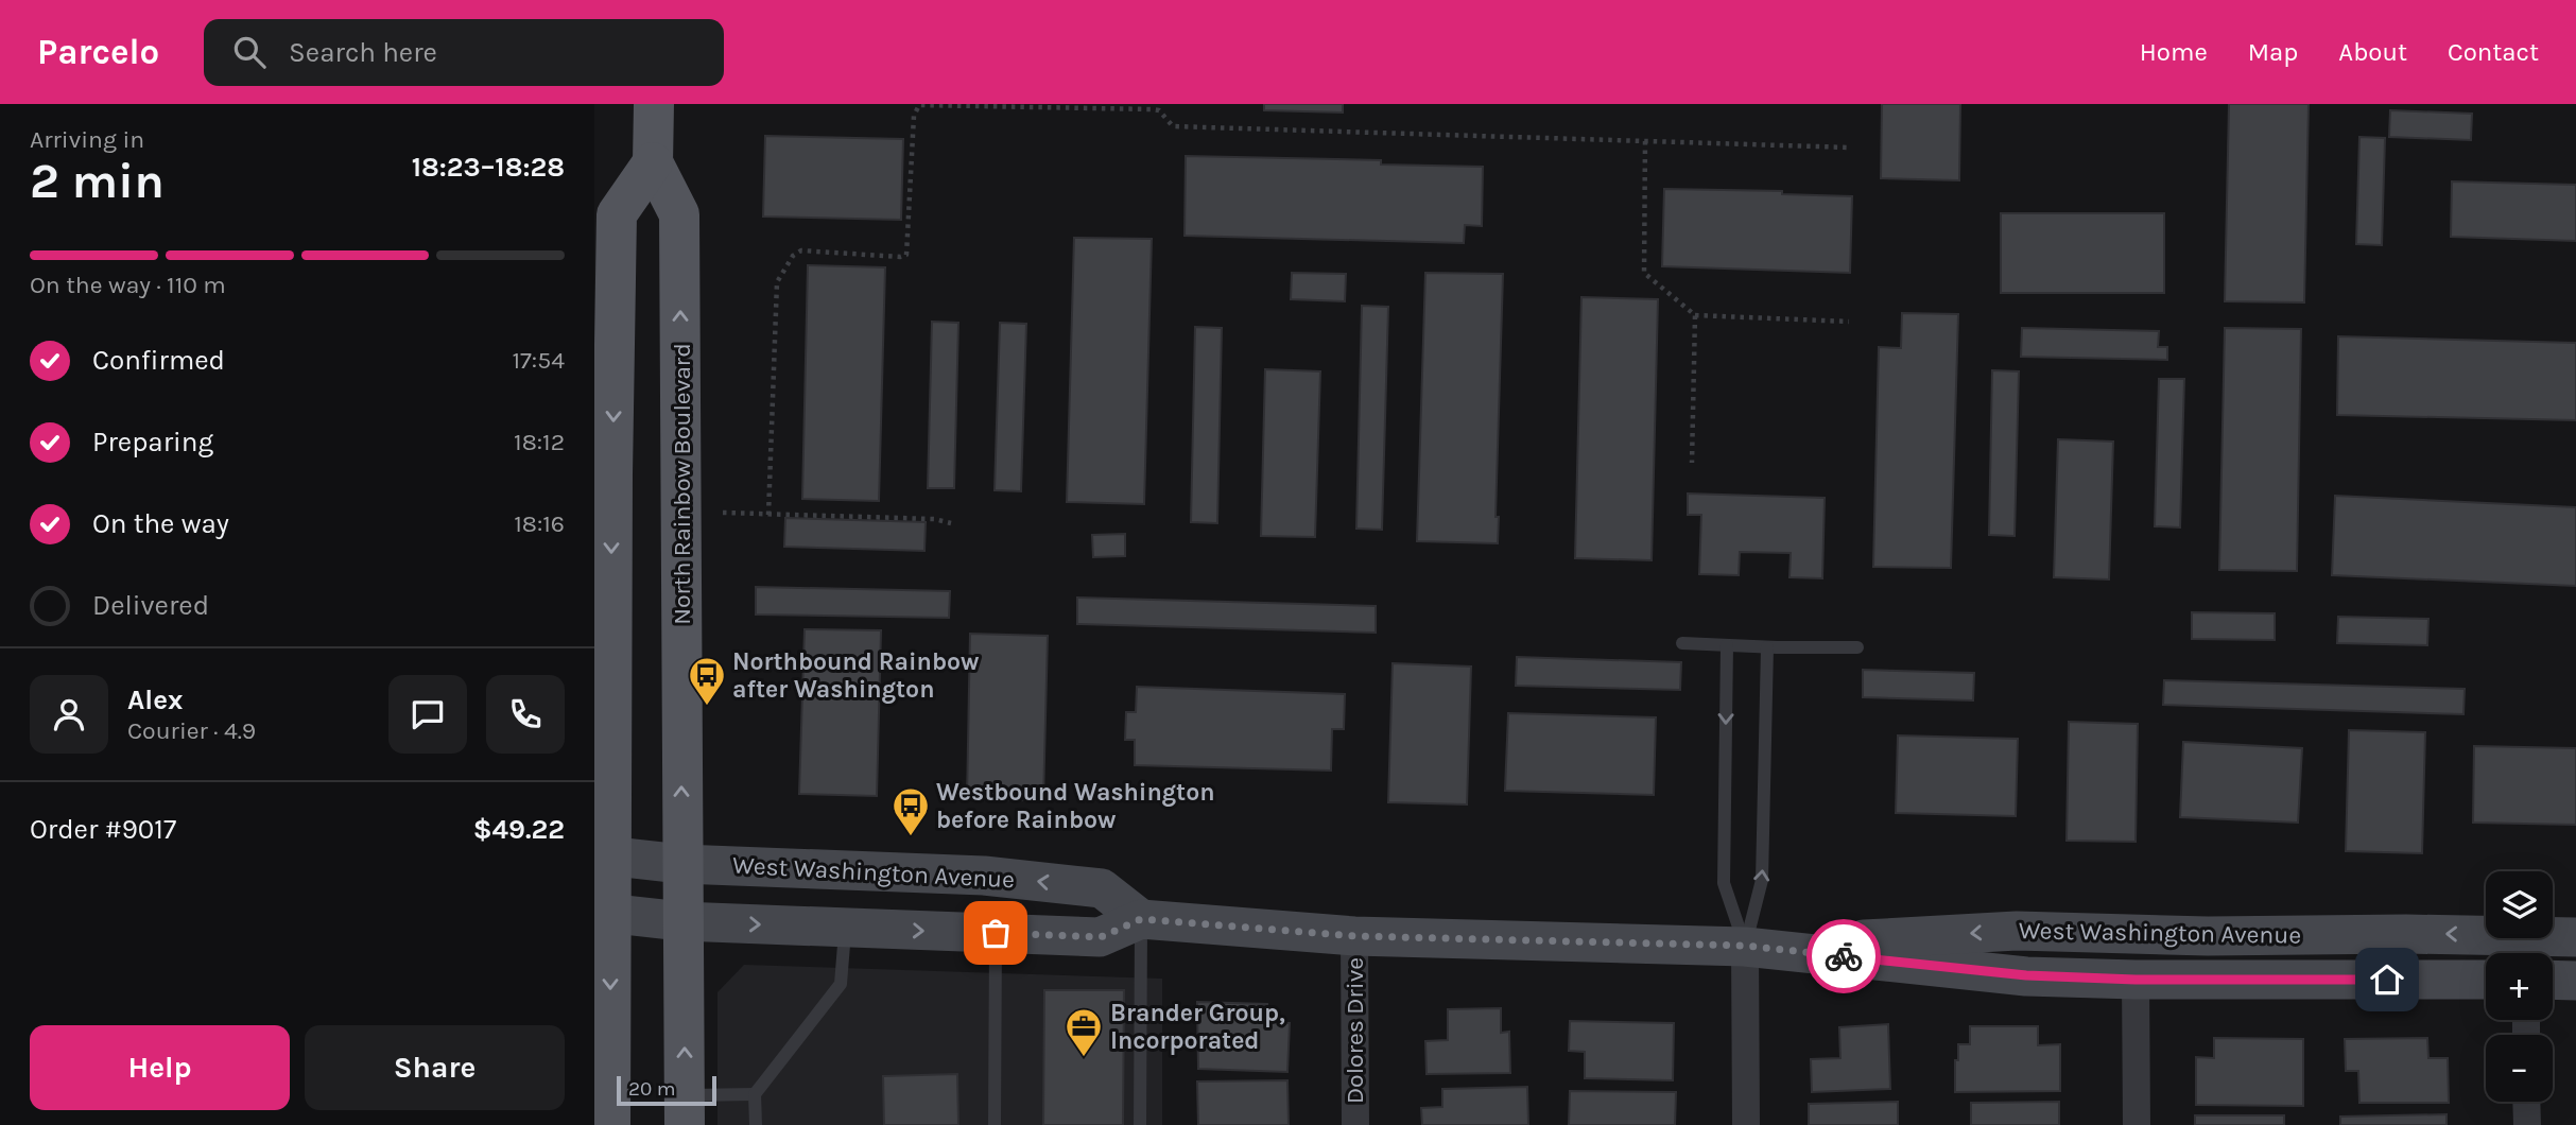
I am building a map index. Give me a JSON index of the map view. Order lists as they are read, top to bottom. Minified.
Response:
{"streets":{"main road":["North Rainbow Boulevard","West Washington Avenue"],"street":["Dolores Drive"]},"crossings":[["North Rainbow Boulevard","West Washington Avenue"],["West Washington Avenue","Dolores Drive"]],"places":{"bus stop":["Northbound Rainbow after Washington","Westbound Washington before Rainbow"],"office":["Brander Group, Incorporated"]},"scale_bar":"20 m","page":{"header":"Parcelo","search":"Search here","nav":["Home","Map","About","Contact"],"heading":["2 min","Arriving in","18:23–18:28"],"panel":["Alex","Courier · 4.9","Order #9017","$49.22"],"bar":"On the way · 110 m","list":[["Confirmed","17:54"],["Preparing","18:12"],["On the way","18:16"],"Delivered"],"map_buttons":["+","−"],"buttons":["Help","Share"],"scale":"20 m"}}
